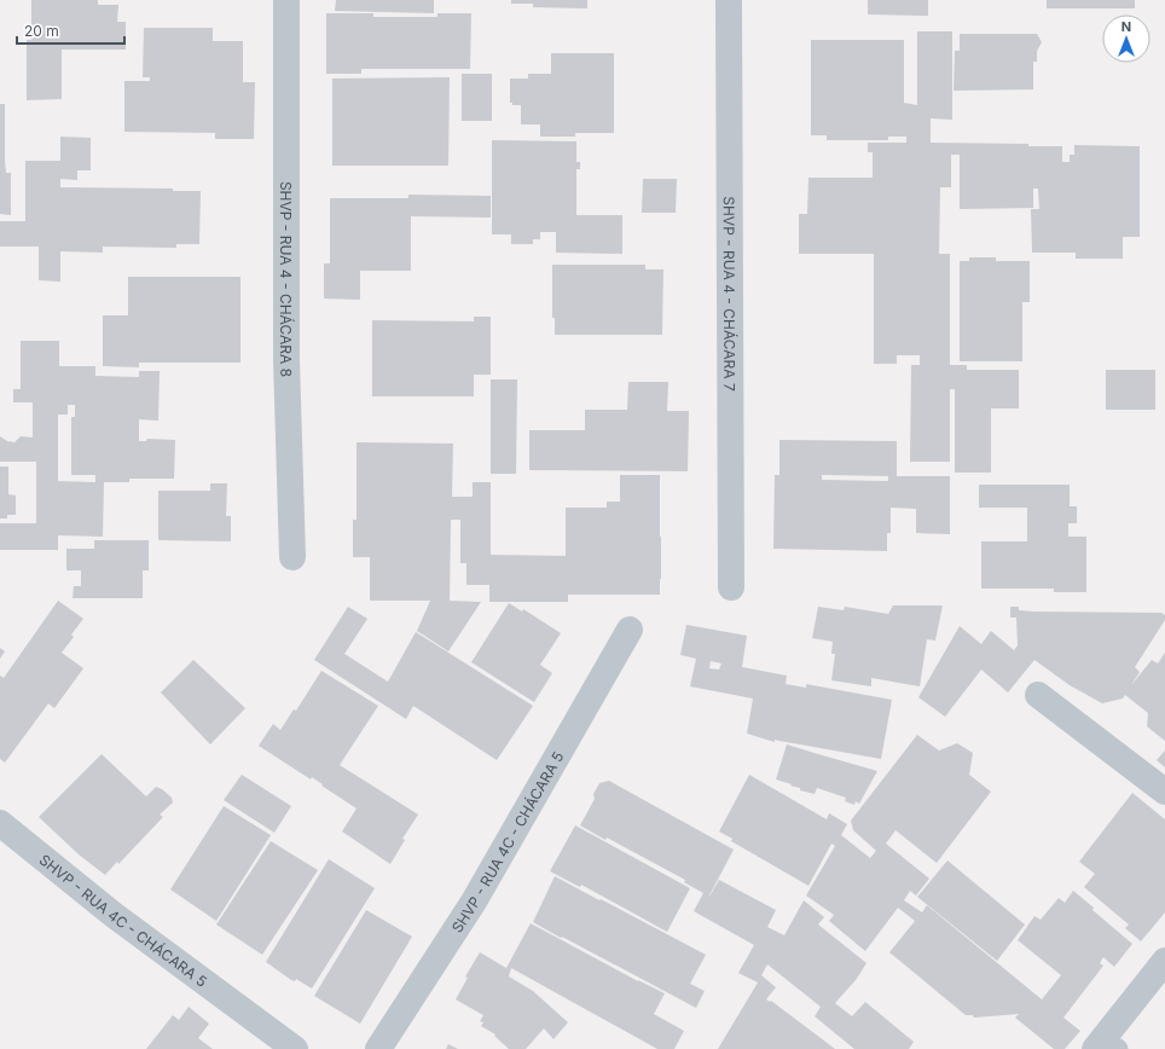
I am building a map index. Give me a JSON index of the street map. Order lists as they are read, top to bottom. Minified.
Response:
{"streets":{"street":["SHVP - RUA 4 - CHÁCARA 8","SHVP - RUA 4 - CHÁCARA 7","SHVP - RUA 4C - CHÁCARA 5"]},"scale_bar":"20 m","north":"top"}
